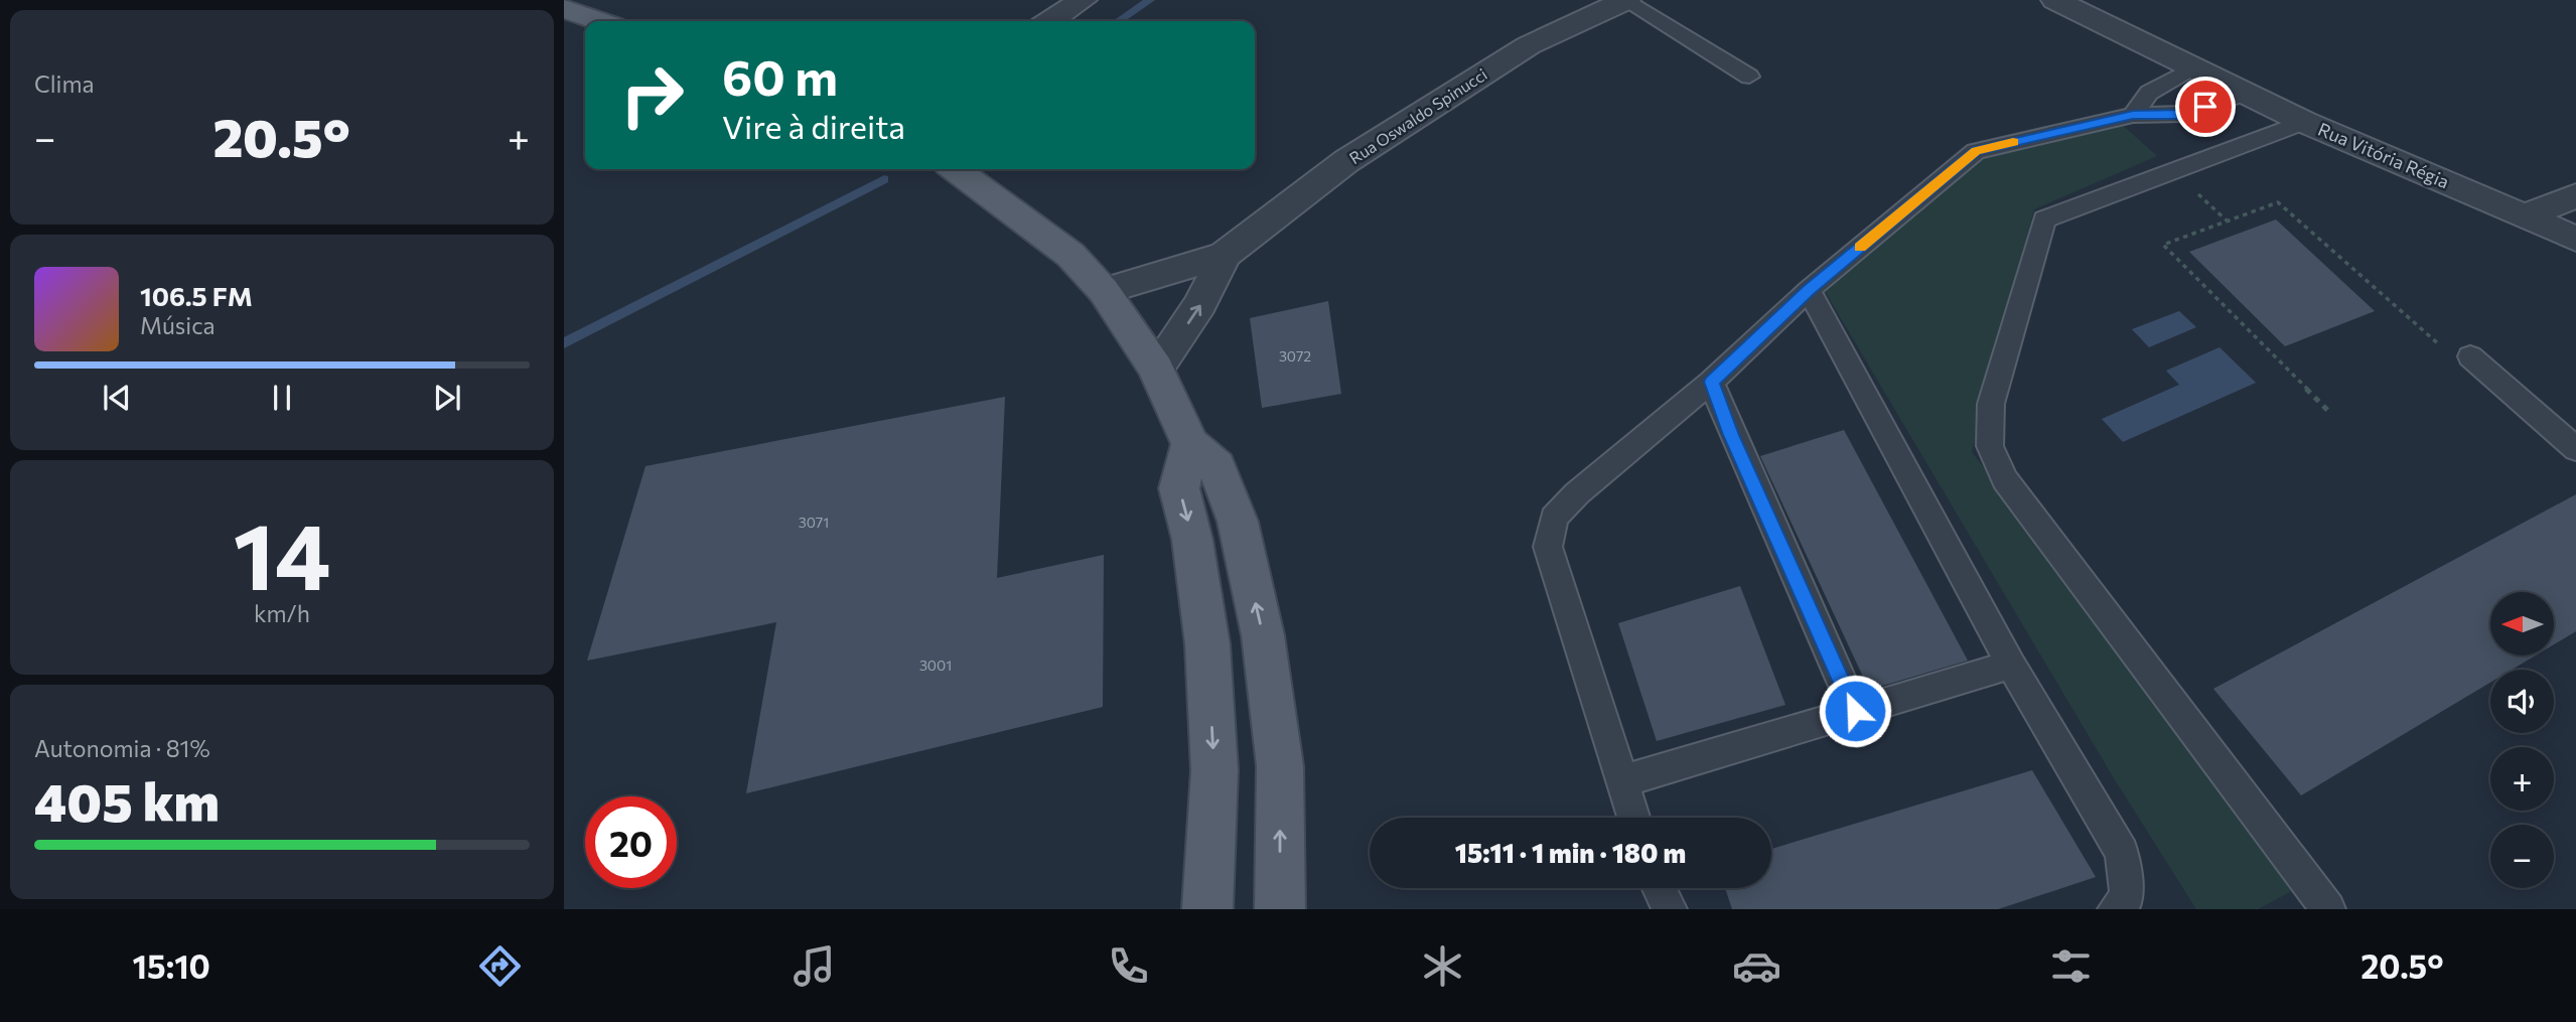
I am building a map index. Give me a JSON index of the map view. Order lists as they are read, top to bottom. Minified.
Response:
{"streets":{"street":["Rua Oswaldo Spinucci","Rua Vitória Régia"]},"house_numbers":["3072","3071","3001"],"north":"left","page":{"tile":["Clima",["14","km/h"],["Autonomia · 81%","405 km"]],"turn":["60 m","Vire à direita"],"heat":["−","20.5°","+"],"song":["106.5 FM","Música"],"map_buttons":["+","−"],"limit":"20","trip":"15:11 · 1 min · 180 m","tabs":["15:10","20.5°"]}}
